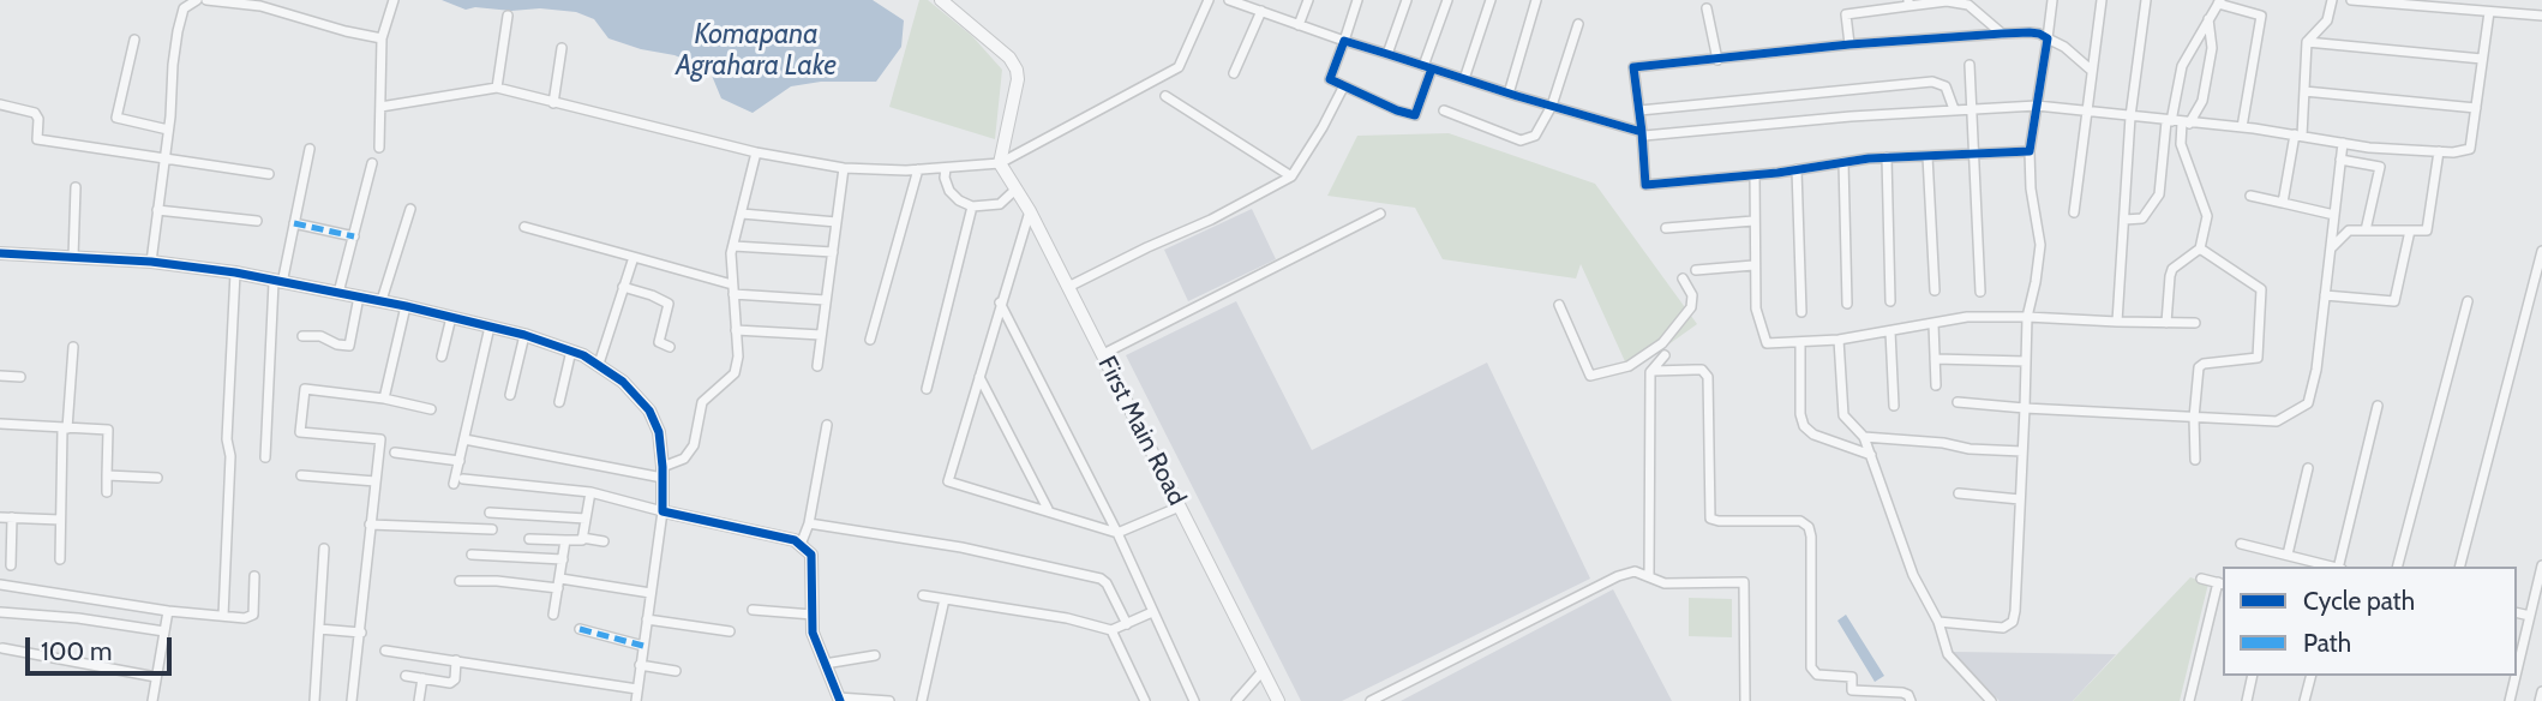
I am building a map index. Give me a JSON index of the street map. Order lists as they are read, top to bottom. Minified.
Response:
{"streets":{"street":["First Main Road"]},"water":["Komapana Agrahara Lake"],"legend":["Cycle path","Path"],"scale_bar":"100 m"}
